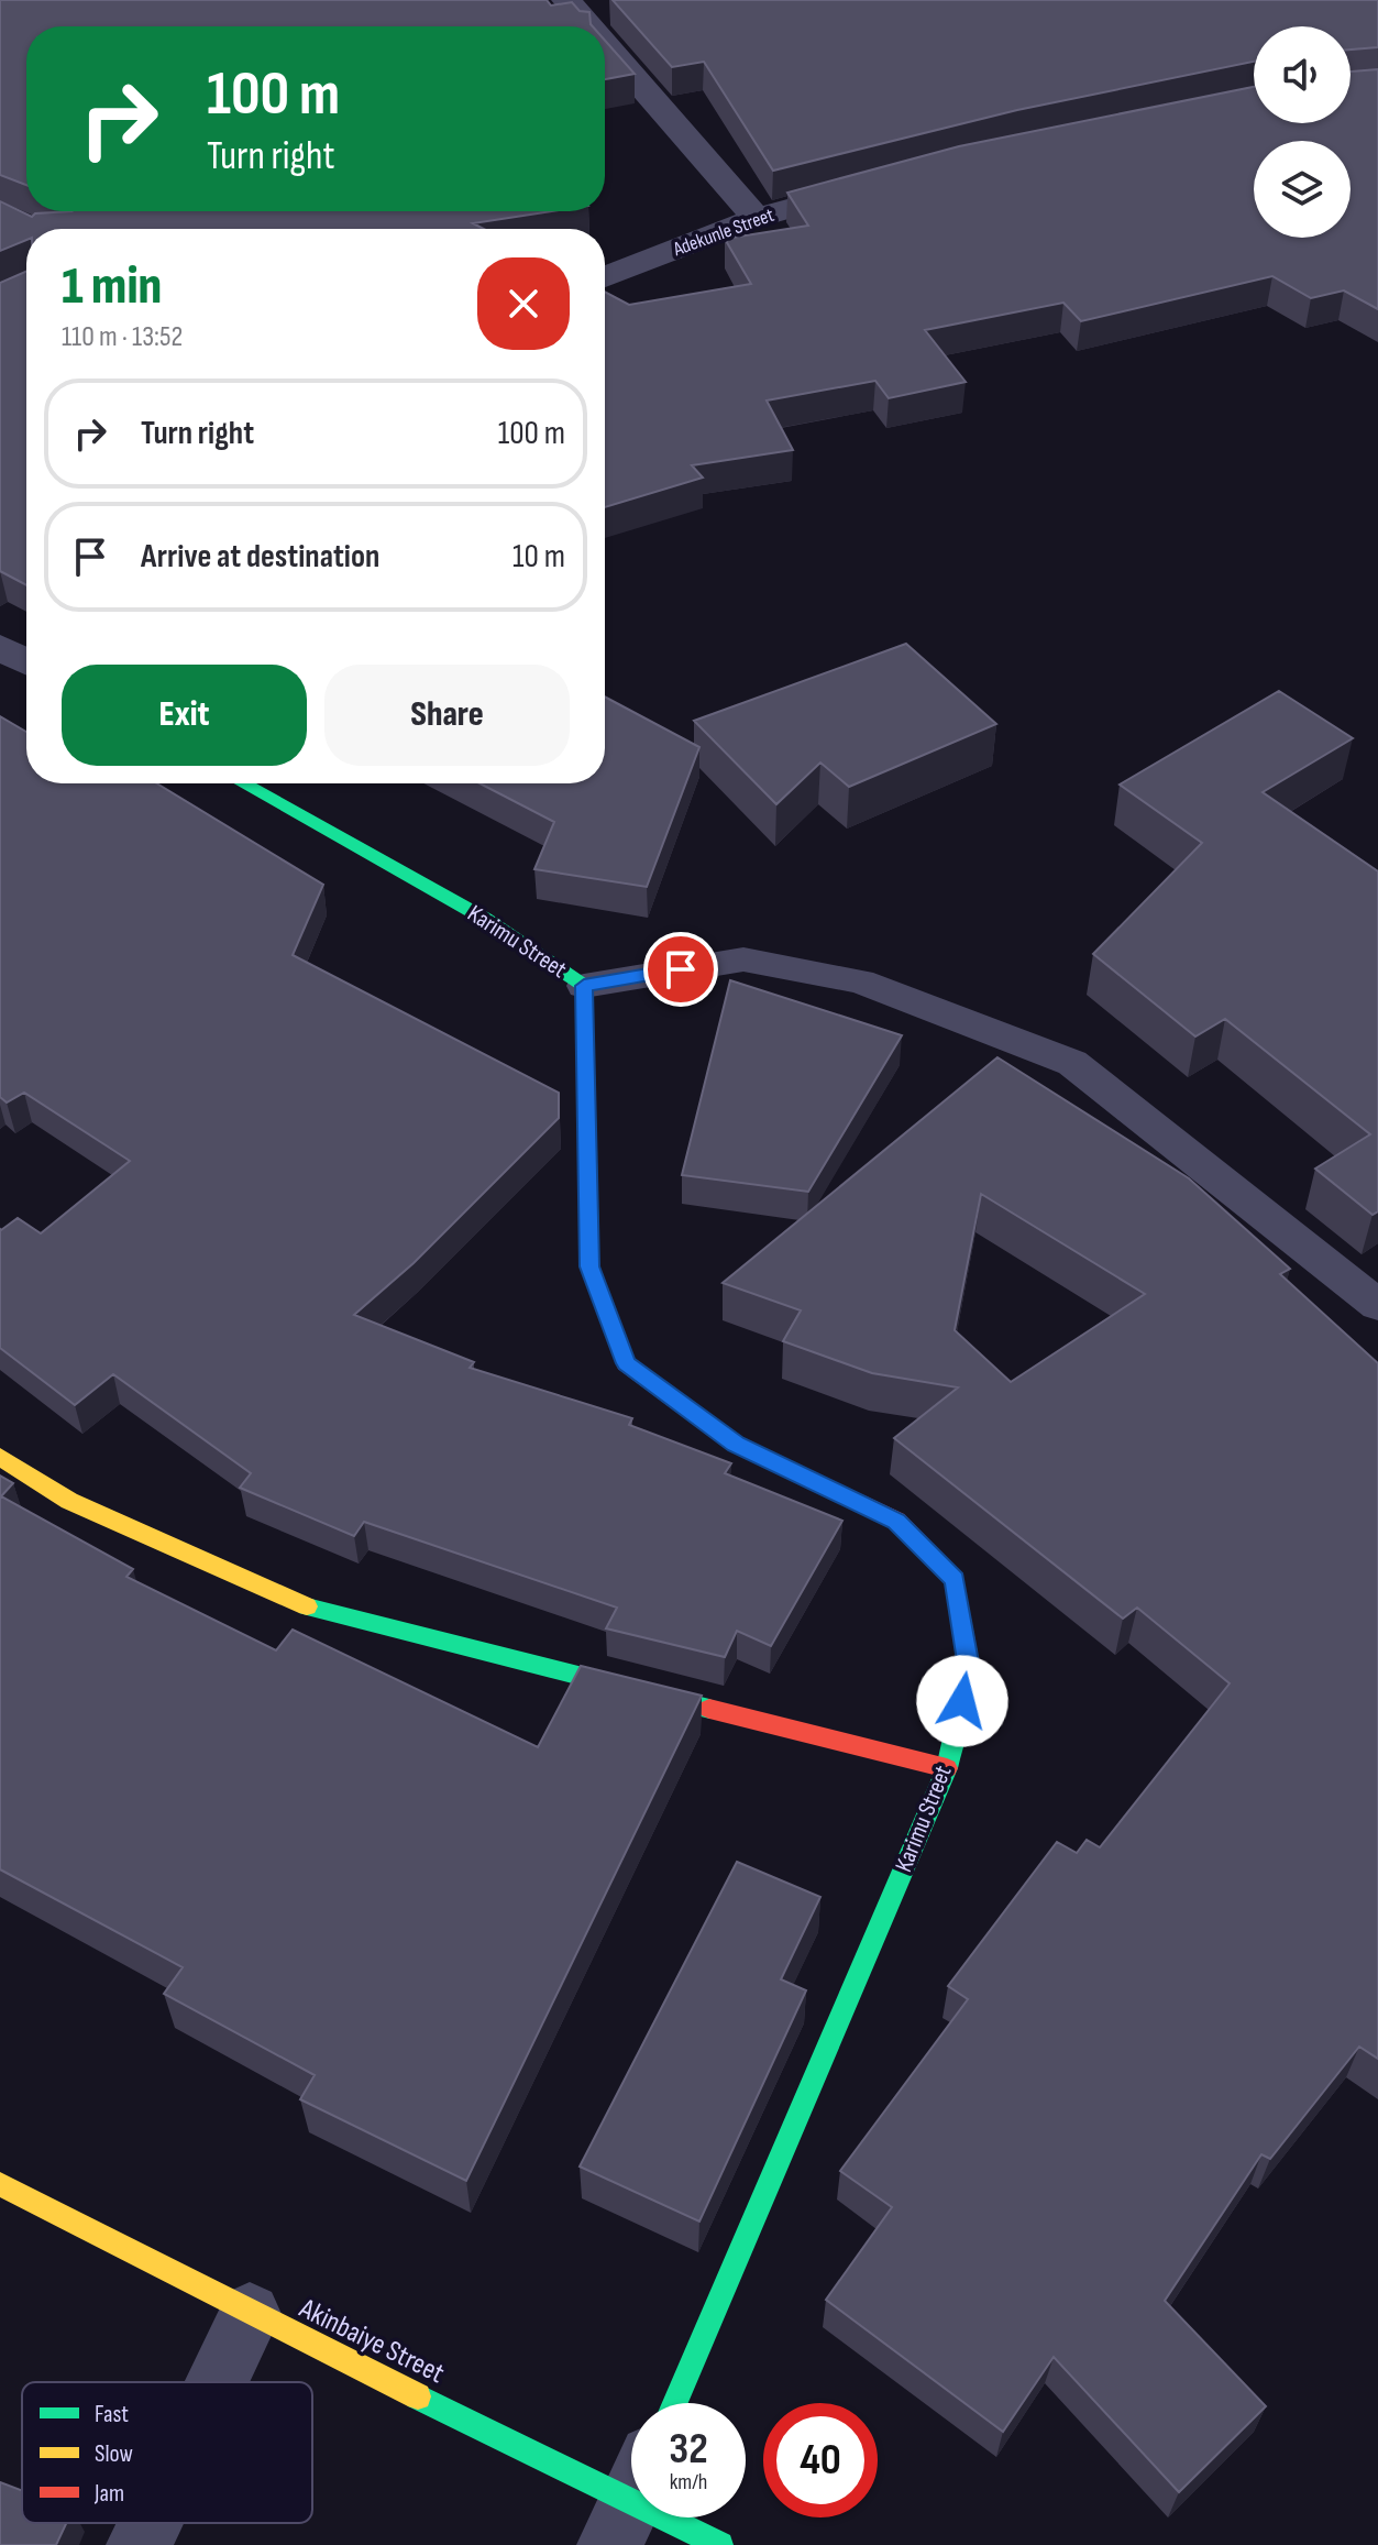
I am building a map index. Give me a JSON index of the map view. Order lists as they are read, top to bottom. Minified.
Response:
{"streets":{"street":["Adekunle Street","Karimu Street","Akinbaiye Street"]},"legend":["Fast","Slow","Jam"],"page":{"turn":["100 m","Turn right"],"heading":["1 min","110 m · 13:52"],"list":[{"name":"Turn right","value":"100 m"},{"name":"Arrive at destination","value":"10 m"}],"buttons":["Exit","Share"],"speed":"32 km/h","limit":"40"}}
